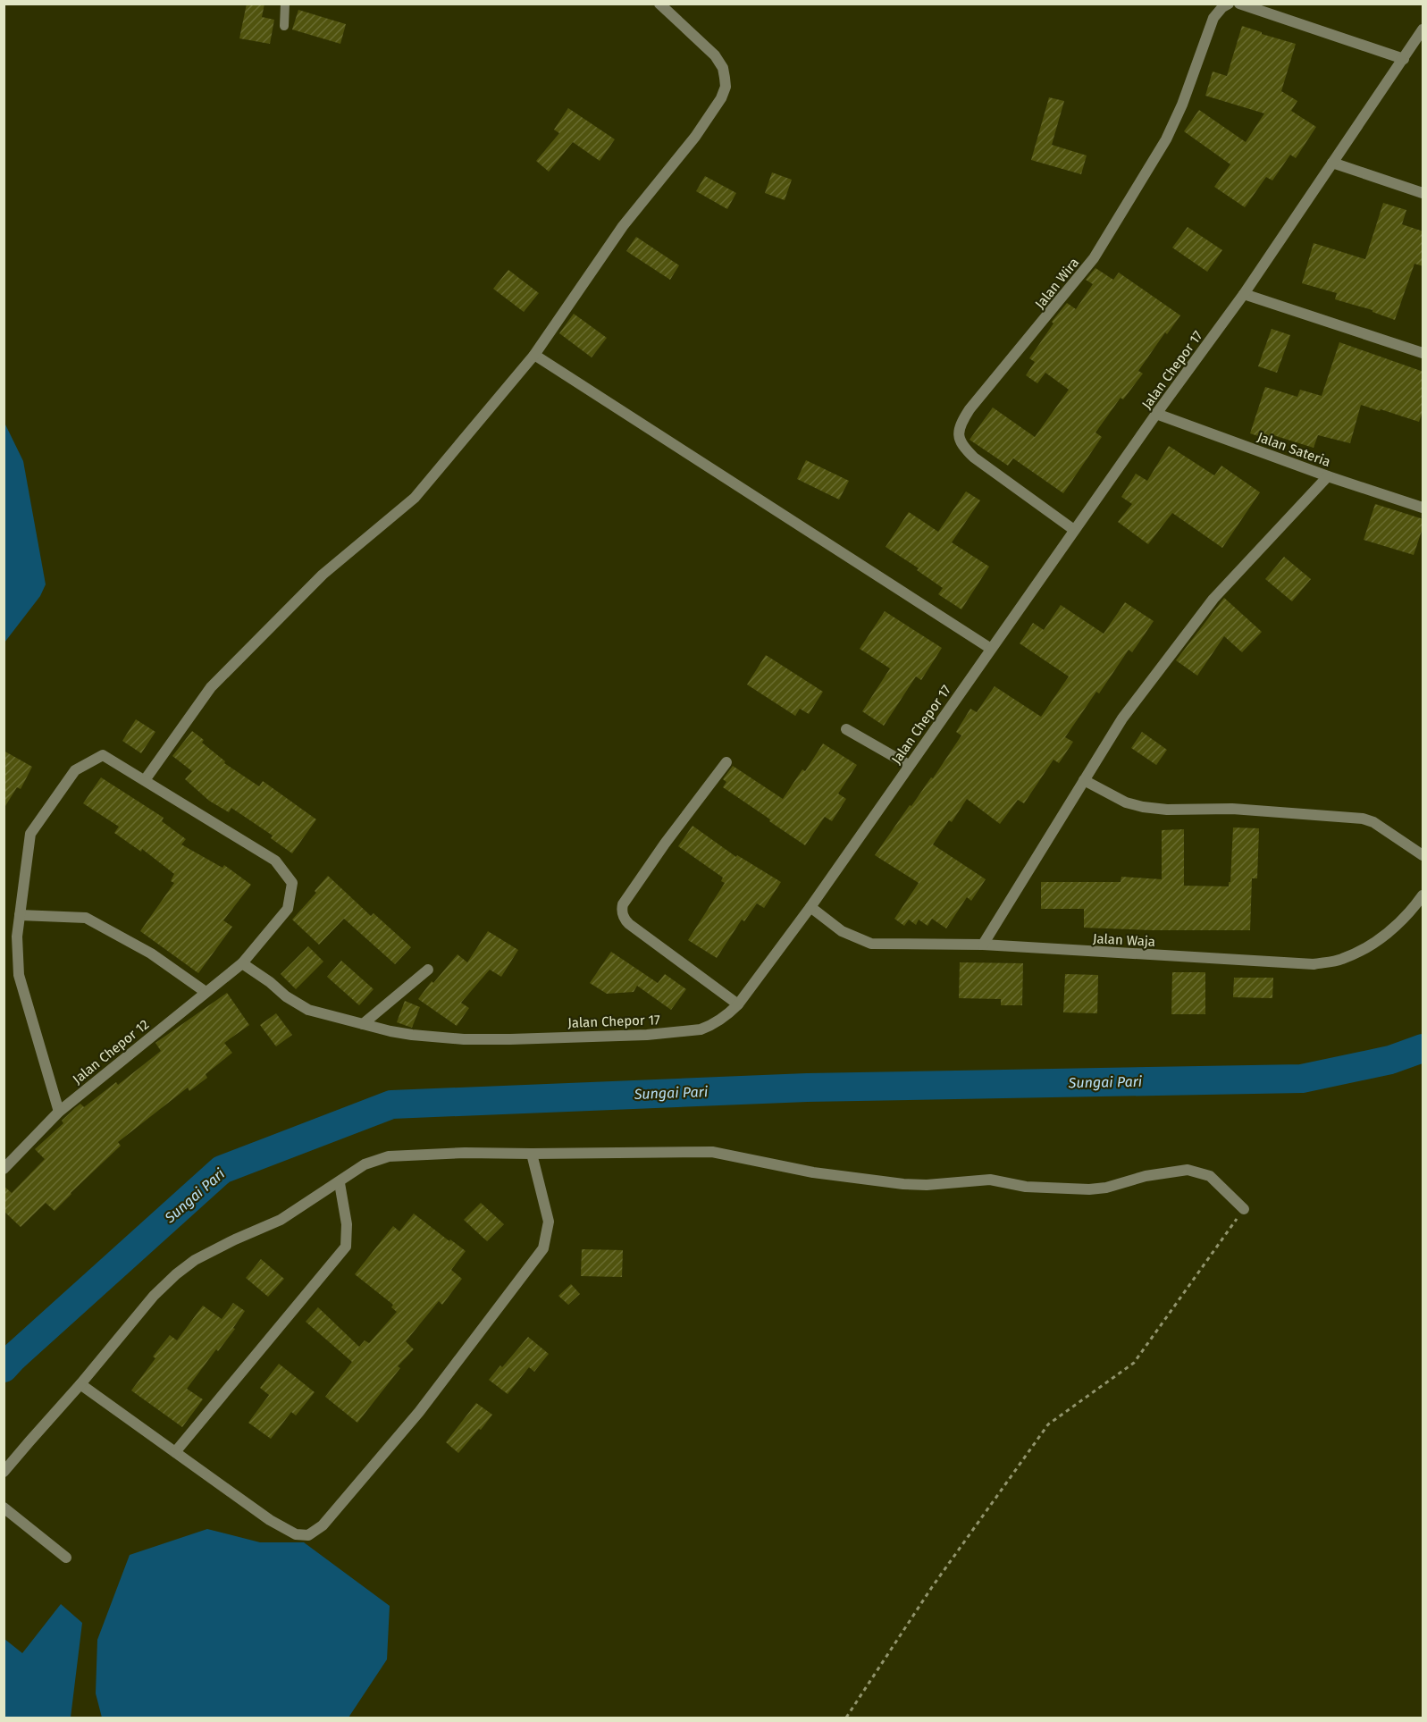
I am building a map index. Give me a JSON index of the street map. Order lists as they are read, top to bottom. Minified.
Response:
{"streets":{"street":["Jalan Wira","Jalan Chepor 17","Jalan Sateria","Jalan Waja","Jalan Chepor 12"]},"crossings":[["Jalan Wira","Jalan Chepor 17"],["Jalan Chepor 17","Jalan Sateria"],["Jalan Chepor 17","Jalan Waja"],["Jalan Chepor 17","Jalan Chepor 12"]],"water":["Sungai Pari"]}
